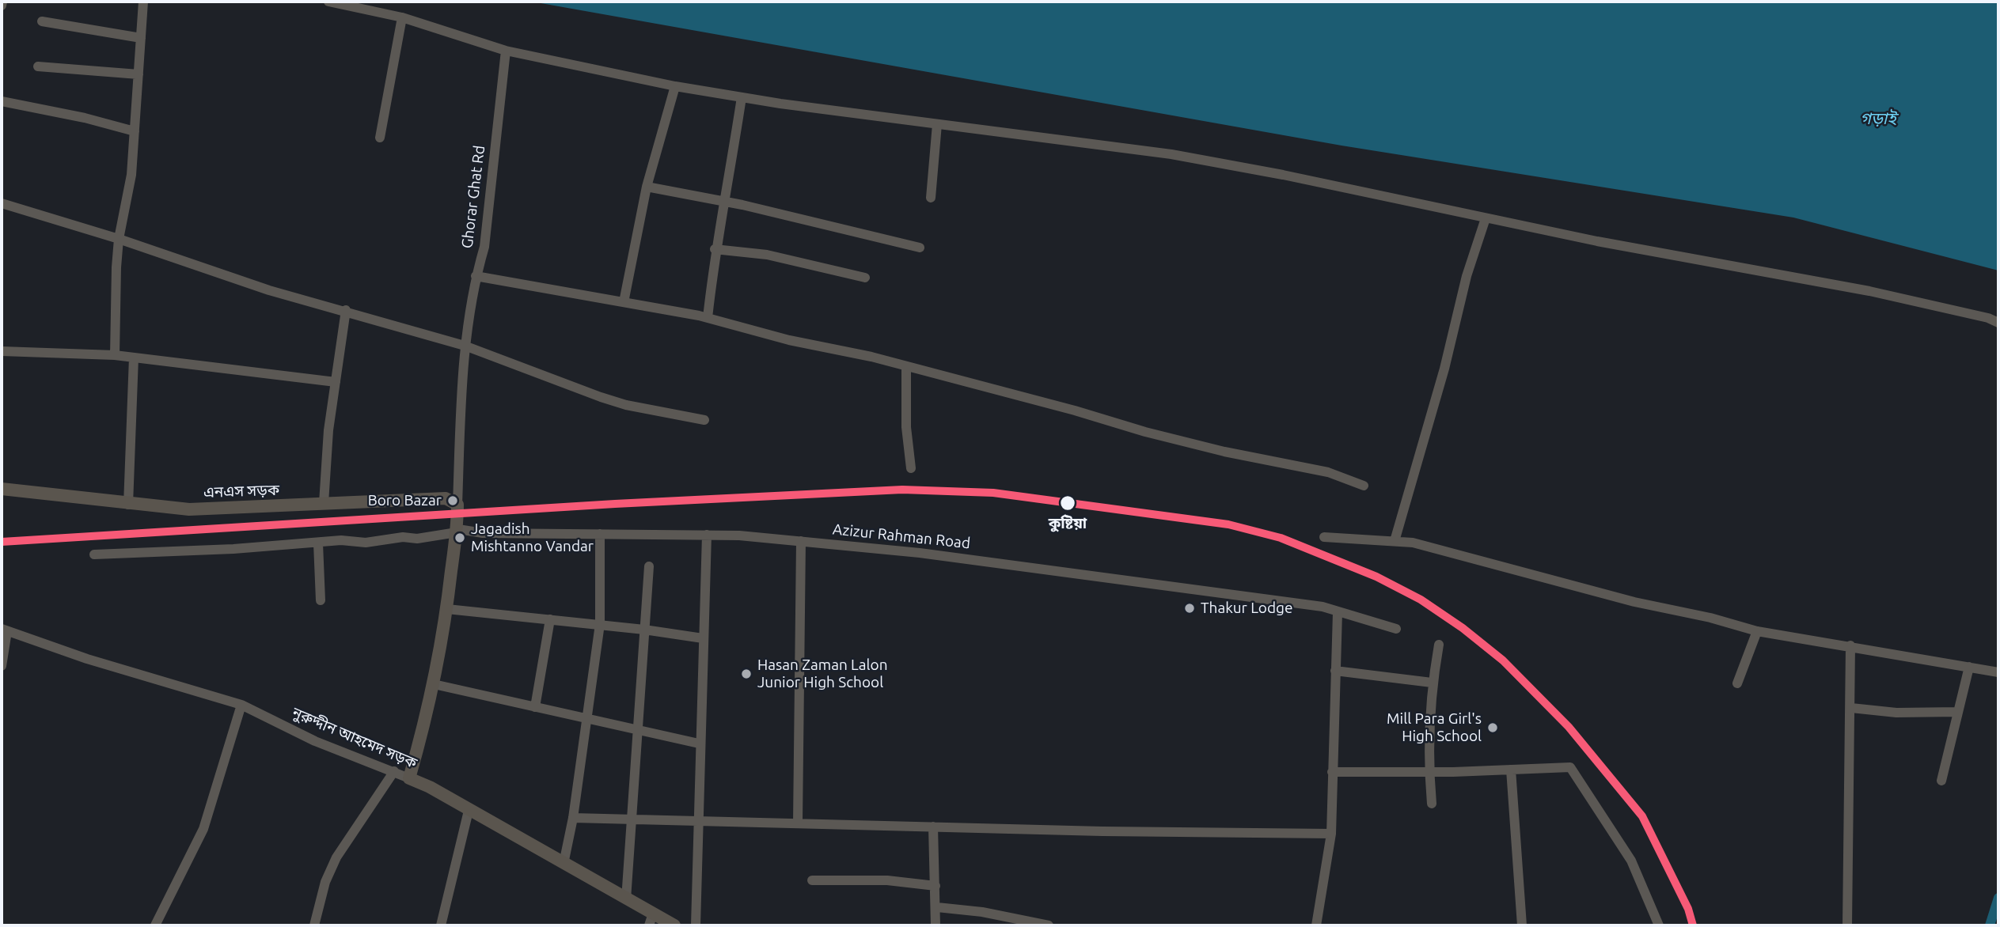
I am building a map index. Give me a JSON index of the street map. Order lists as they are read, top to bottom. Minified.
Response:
{"streets":{"main road":["এনএস সড়ক","নুরুদ্দীন আহমেদ সড়ক"],"street":["Ghorar Ghat Rd","Azizur Rahman Road"]},"crossings":[["Ghorar Ghat Rd","এনএস সড়ক"]],"water":["গড়াই"],"places":["Boro Bazar","কুষ্টিয়া","Jagadish Mishtanno Vandar","Thakur Lodge","Hasan Zaman Lalon Junior High School","Mill Para Girl's High School"]}
